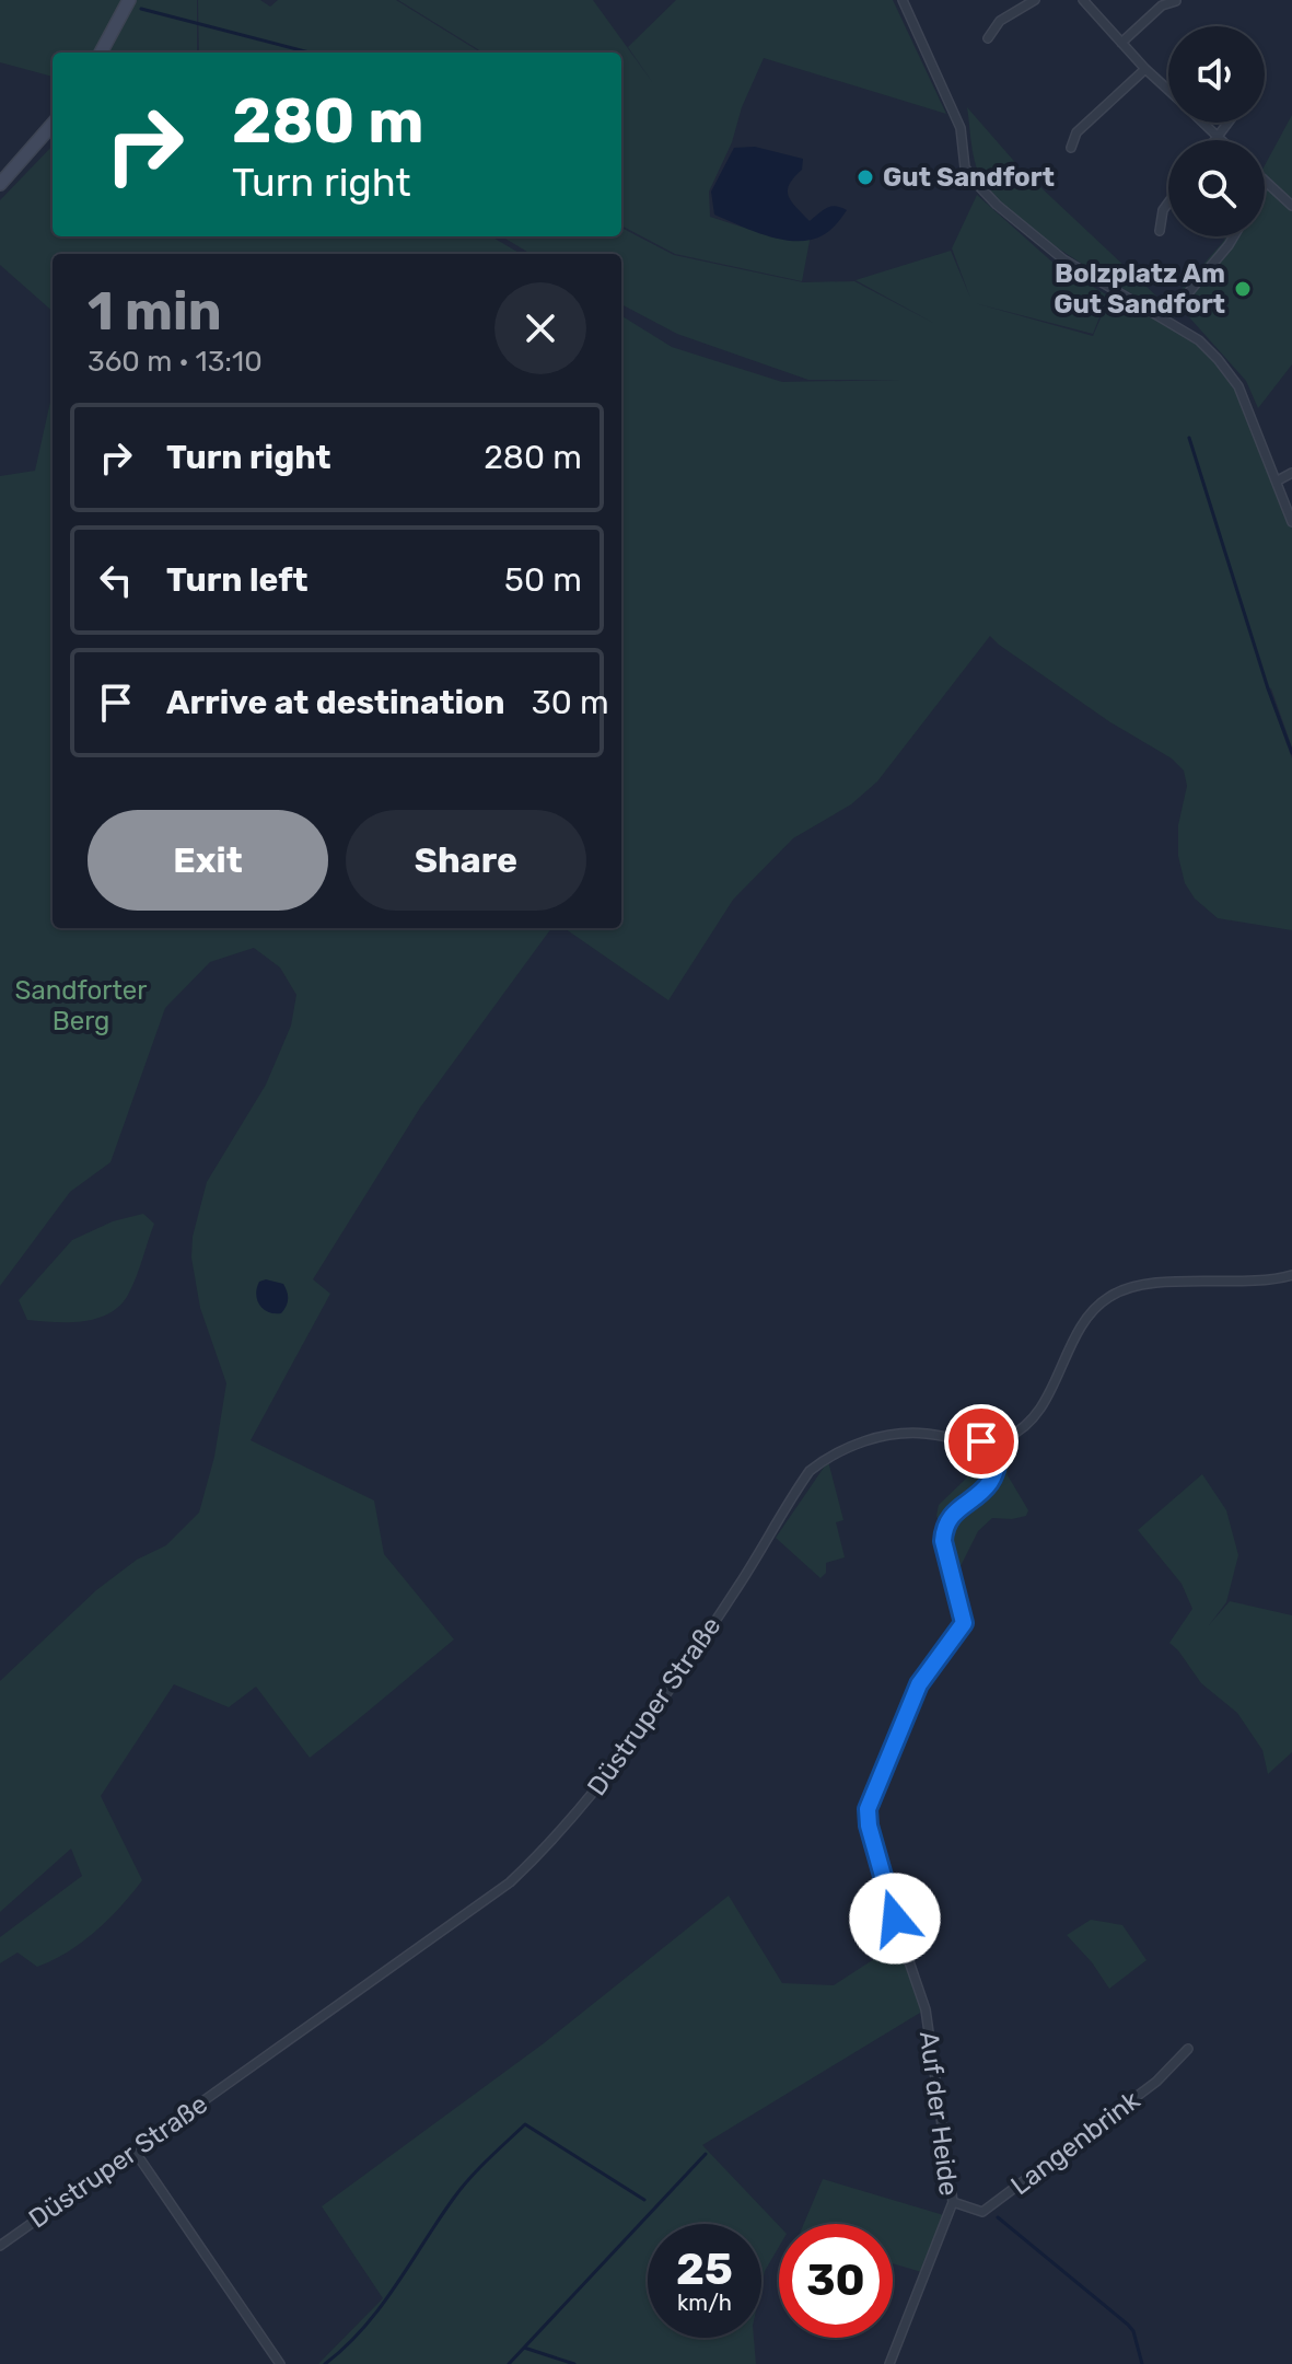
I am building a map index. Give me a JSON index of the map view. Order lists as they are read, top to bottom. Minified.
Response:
{"streets":{"street":["Düstruper Straße","Auf der Heide","Langenbrink"]},"crossings":[["Düstruper Straße","Auf der Heide"],["Auf der Heide","Langenbrink"]],"parks":["Sandforter Berg"],"places":["Gut Sandfort","Bolzplatz Am Gut Sandfort"],"page":{"turn":["280 m","Turn right"],"heading":["1 min","360 m · 13:10"],"list":[{"name":"Turn right","value":"280 m"},{"name":"Turn left","value":"50 m"},{"name":"Arrive at destination","value":"30 m"}],"buttons":["Exit","Share"],"speed":"25 km/h","limit":"30"}}
